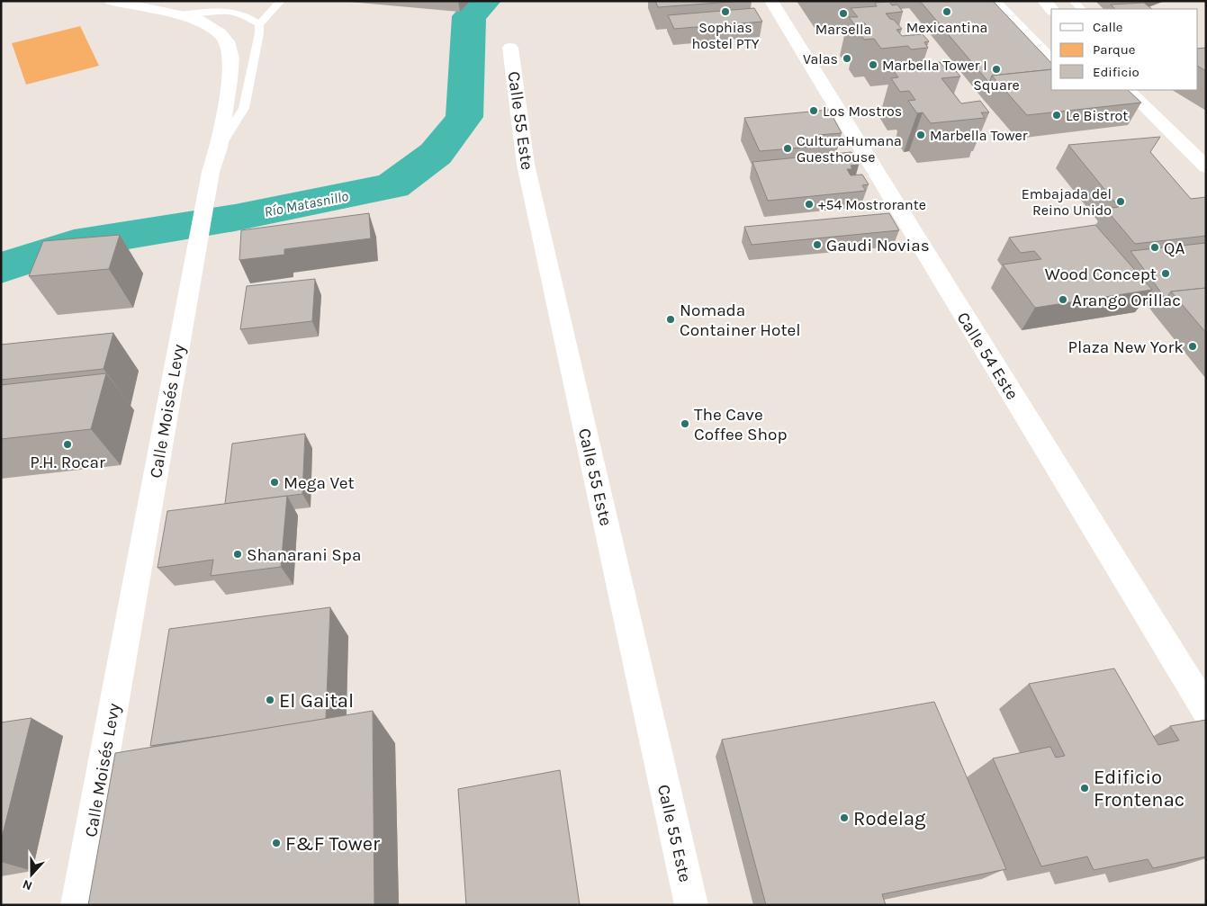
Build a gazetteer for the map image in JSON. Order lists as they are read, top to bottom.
{
  "streets": {
    "street": ["Calle 55 Este", "Calle 54 Este", "Calle Moisés Levy"]
  },
  "water": ["Río Matasnillo"],
  "places": [
    "Sophias hostel PTY",
    "Mexicantina",
    "Marsella",
    "Valas",
    "Marbella Tower I",
    "Square",
    "Los Mostros",
    "Le Bistrot",
    "Marbella Tower",
    "CulturaHumana Guesthouse",
    "Embajada del Reino Unido",
    "+54 Mostrorante",
    "Gaudi Novias",
    "QA",
    "Wood Concept",
    "Arango Orillac",
    "Nomada Container Hotel",
    "Plaza New York",
    "The Cave Coffee Shop",
    "P.H. Rocar",
    "Mega Vet",
    "Shanarani Spa",
    "El Gaital",
    "Edificio Frontenac",
    "Rodelag",
    "F&F Tower"
  ],
  "legend": ["Calle", "Parque", "Edificio"],
  "north": "bottom"
}
